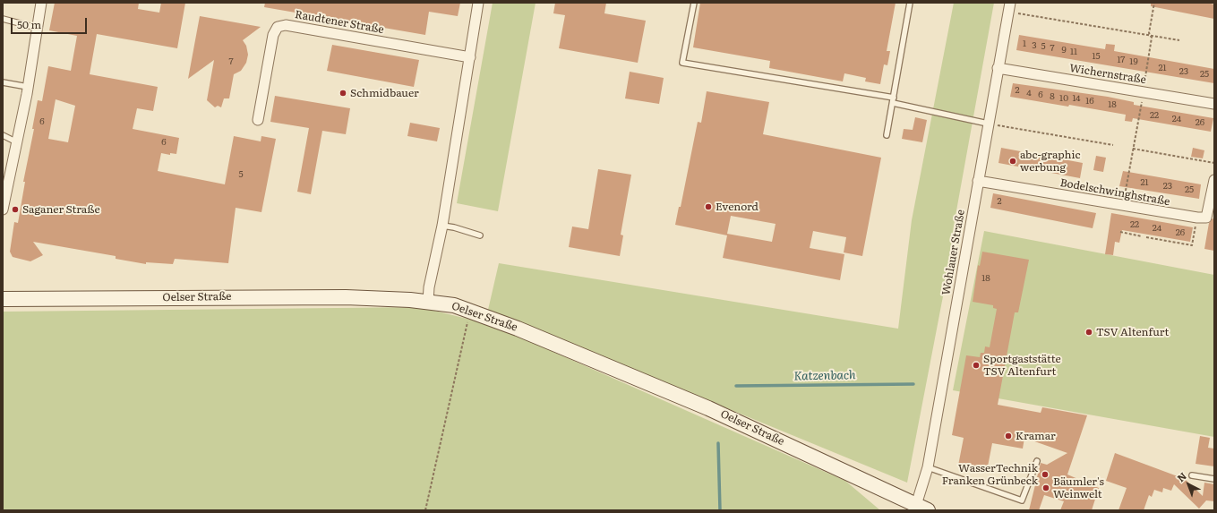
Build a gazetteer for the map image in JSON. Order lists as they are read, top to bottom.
{
  "streets": {
    "main road": ["Oelser Straße"],
    "street": [
      "Raudtener Straße",
      "Wichernstraße",
      "Bodelschwinghstraße",
      "Wohlauer Straße"
    ]
  },
  "crossings": [
    ["Wichernstraße", "Wohlauer Straße"],
    ["Bodelschwinghstraße", "Wohlauer Straße"],
    ["Wohlauer Straße", "Oelser Straße"]
  ],
  "water": ["Katzenbach"],
  "places": [
    "Schmidbauer",
    "abc-graphic werbung",
    "Evenord",
    "Saganer Straße",
    "TSV Altenfurt",
    "Sportgaststätte TSV Altenfurt",
    "Kramar",
    "WasserTechnik Franken Grünbeck",
    "Bäumler's Weinwelt"
  ],
  "house_numbers": [
    "1",
    "3",
    "5",
    "7",
    "9",
    "11",
    "15",
    "17",
    "7",
    "19",
    "21",
    "23",
    "25",
    "2",
    "4",
    "6",
    "8",
    "10",
    "14",
    "16",
    "18",
    "22",
    "24",
    "6",
    "26",
    "6",
    "5",
    "21",
    "23",
    "25",
    "2",
    "22",
    "24",
    "26",
    "18"
  ],
  "scale_bar": "50 m",
  "north": "top left"
}
